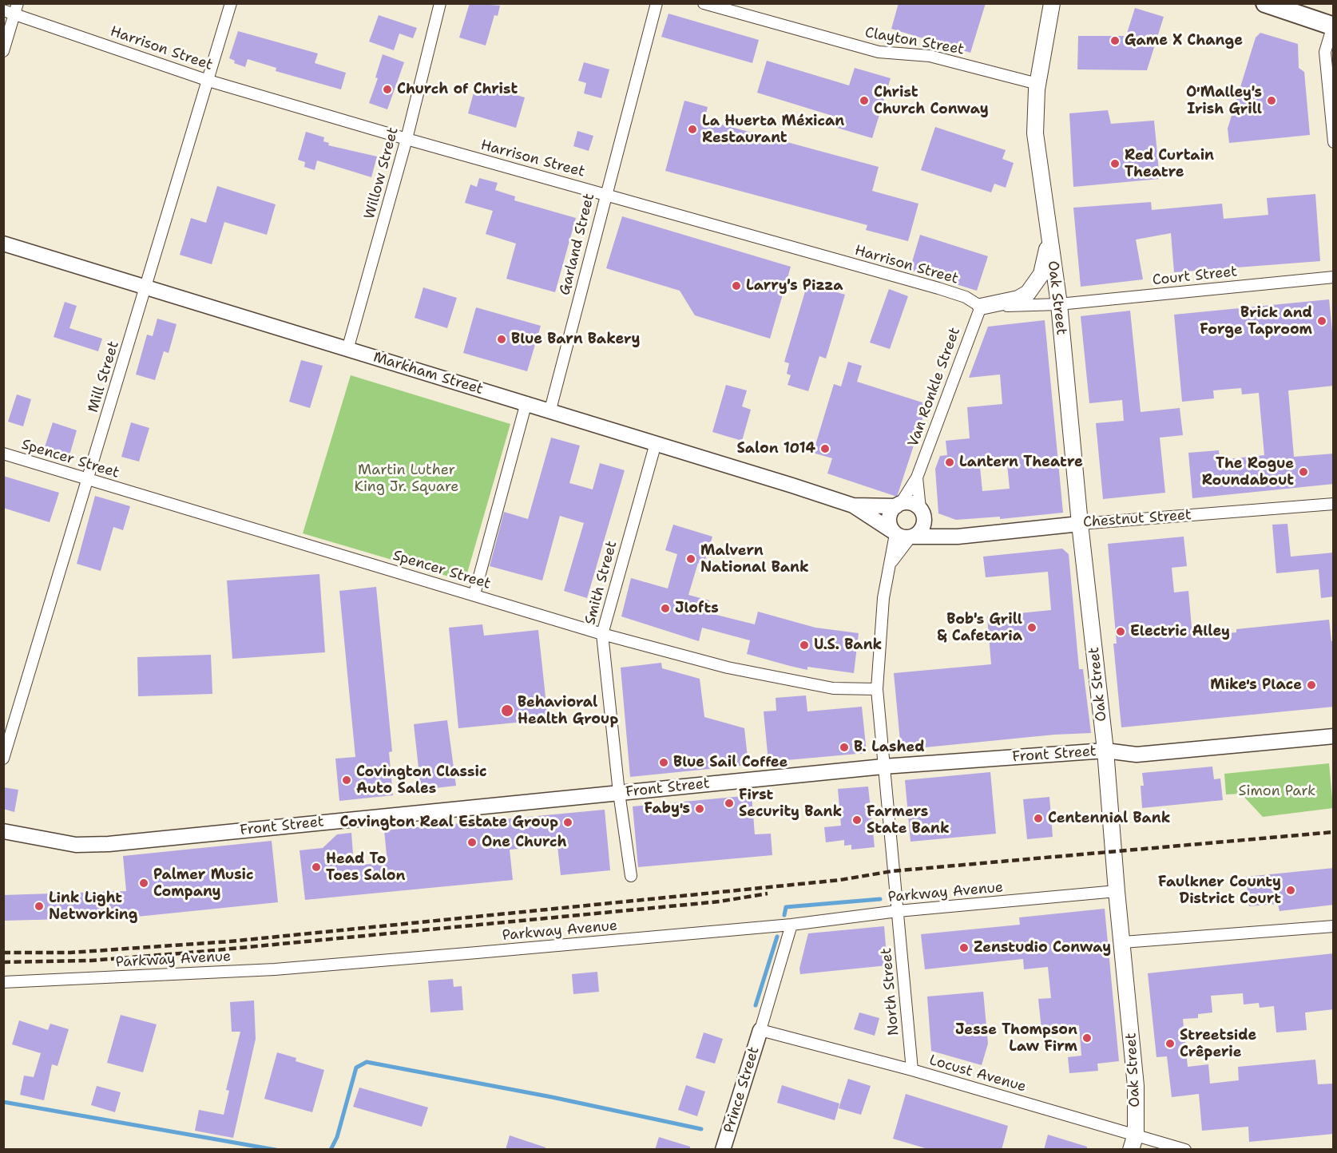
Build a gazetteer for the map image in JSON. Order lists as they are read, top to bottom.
{
  "streets": {
    "main road": ["Oak Street"],
    "street": [
      "Clayton Street",
      "Harrison Street",
      "Willow Street",
      "Garland Street",
      "Court Street",
      "Markham Street",
      "Mill Street",
      "Van Ronkle Street",
      "Spencer Street",
      "Chestnut Street",
      "Smith Street",
      "Front Street",
      "Parkway Avenue",
      "North Street",
      "Locust Avenue",
      "Prince Street"
    ]
  },
  "crossings": [
    ["Clayton Street", "Oak Street"],
    ["Harrison Street", "Willow Street"],
    ["Harrison Street", "Garland Street"],
    ["Harrison Street", "Oak Street"],
    ["Harrison Street", "Mill Street"],
    ["Harrison Street", "Van Ronkle Street"],
    ["Willow Street", "Markham Street"],
    ["Garland Street", "Markham Street"],
    ["Court Street", "Oak Street"],
    ["Oak Street", "Van Ronkle Street"],
    ["Oak Street", "Chestnut Street"],
    ["Oak Street", "Front Street"],
    ["Oak Street", "Parkway Avenue"],
    ["Oak Street", "Locust Avenue"],
    ["Markham Street", "Mill Street"],
    ["Markham Street", "Van Ronkle Street"],
    ["Markham Street", "Chestnut Street"],
    ["Markham Street", "Smith Street"],
    ["Mill Street", "Spencer Street"],
    ["Van Ronkle Street", "Chestnut Street"],
    ["Spencer Street", "Smith Street"],
    ["Smith Street", "Front Street"],
    ["Parkway Avenue", "North Street"],
    ["North Street", "Locust Avenue"],
    ["Locust Avenue", "Prince Street"]
  ],
  "parks": ["Martin Luther King Jr. Square", "Simon Park"],
  "places": [
    "Game X Change",
    "Church of Christ",
    "Christ Church Conway",
    "O'Malley's Irish Grill",
    "La Huerta Méxican Restaurant",
    "Red Curtain Theatre",
    "Larry's Pizza",
    "Brick and Forge Taproom",
    "Blue Barn Bakery",
    "Salon 1014",
    "Lantern Theatre",
    "The Rogue Roundabout",
    "Malvern National Bank",
    "Jlofts",
    "Bob's Grill & Cafetaria",
    "Electric Alley",
    "U.S. Bank",
    "Mike's Place",
    "Behavioral Health Group",
    "B. Lashed",
    "Blue Sail Coffee",
    "Covington Classic Auto Sales",
    "First Security Bank",
    "Faby's",
    "Centennial Bank",
    "Farmers State Bank",
    "Covington Real Estate Group",
    "One Church",
    "Head To Toes Salon",
    "Palmer Music Company",
    "Faulkner County District Court",
    "Link Light Networking",
    "Zenstudio Conway",
    "Jesse Thompson Law Firm",
    "Streetside Crêperie"
  ]
}
